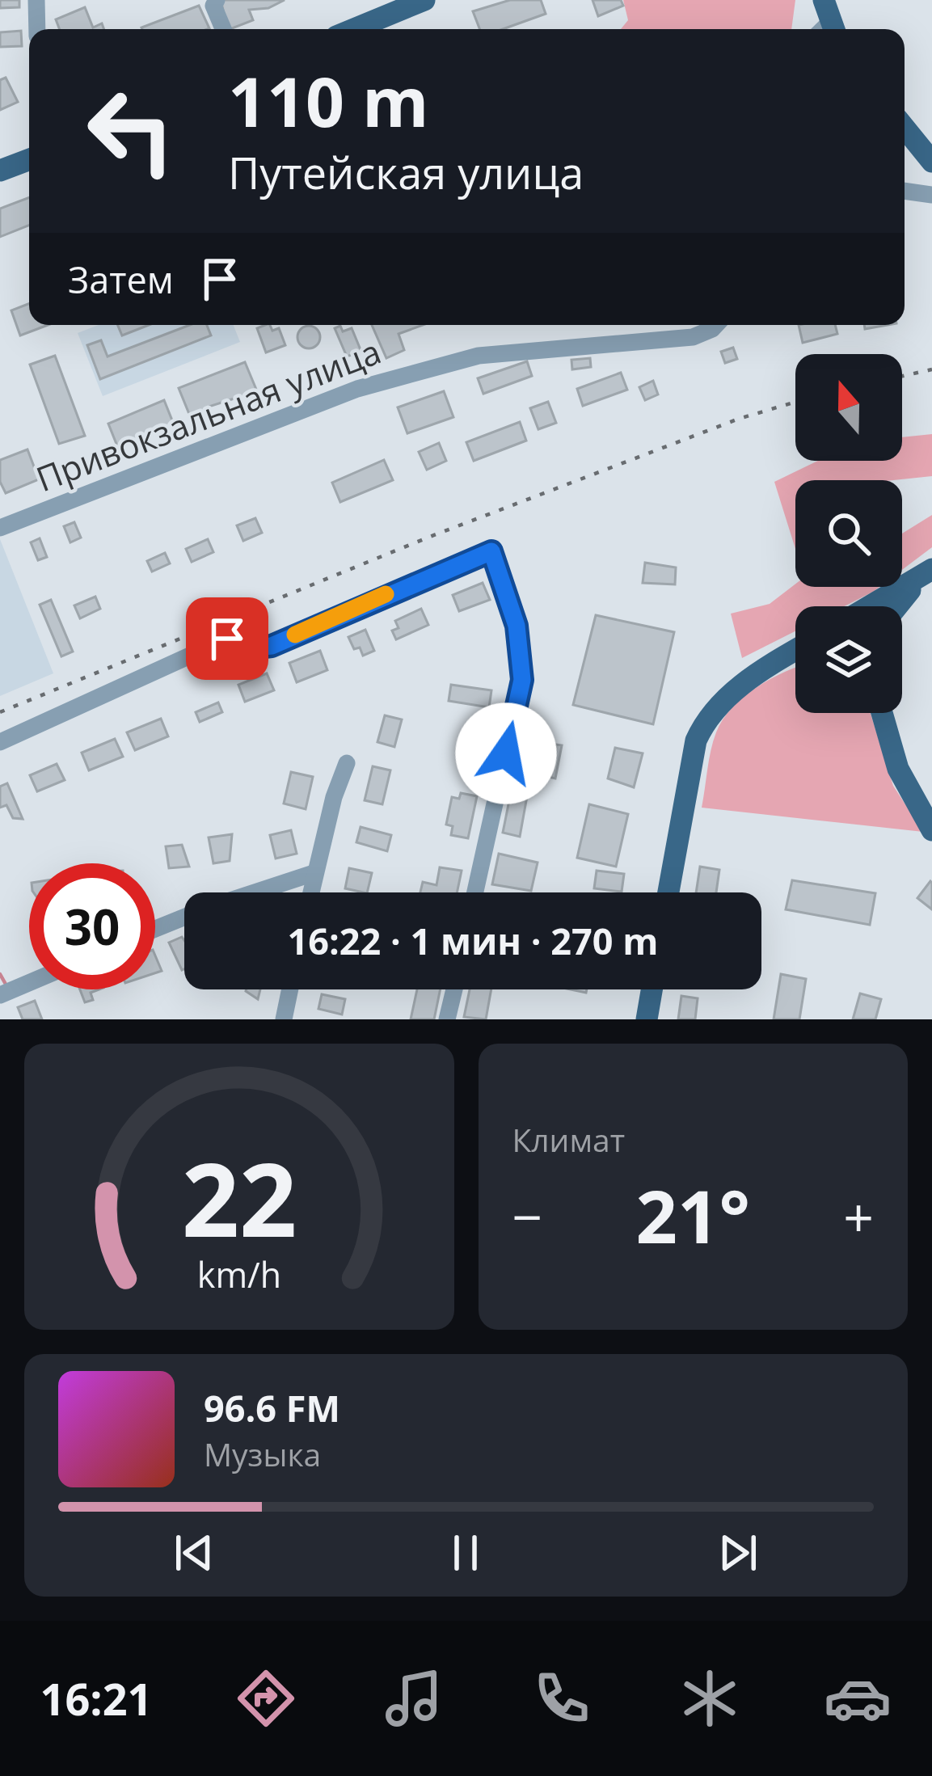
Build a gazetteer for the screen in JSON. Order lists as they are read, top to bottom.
{
  "streets": {
    "street": ["Привокзальная улица"]
  },
  "north": "top",
  "page": {
    "turn": ["110 m", "Путейская улица"],
    "then": "Затем",
    "limit": "30",
    "trip": "16:22 · 1 мин · 270 m",
    "tile": "Климат",
    "heat": ["−", "21°", "+"],
    "song": ["96.6 FM", "Музыка"],
    "tabs": "16:21",
    "gauge": ["22", "km/h"]
  }
}
